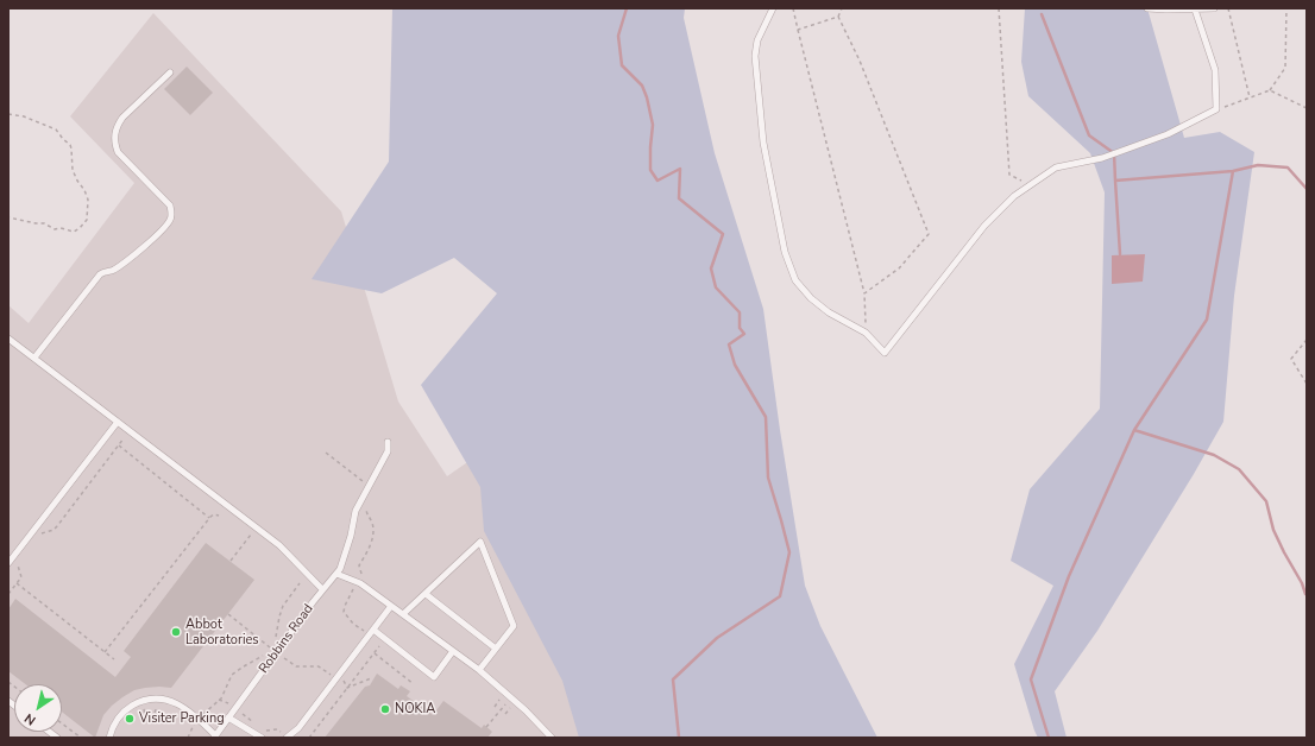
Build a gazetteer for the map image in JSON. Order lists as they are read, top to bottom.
{
  "streets": {
    "lane": ["Robbins Road"]
  },
  "places": ["Abbot Laboratories", "NOKIA", "Visiter Parking"],
  "north": "bottom left"
}
